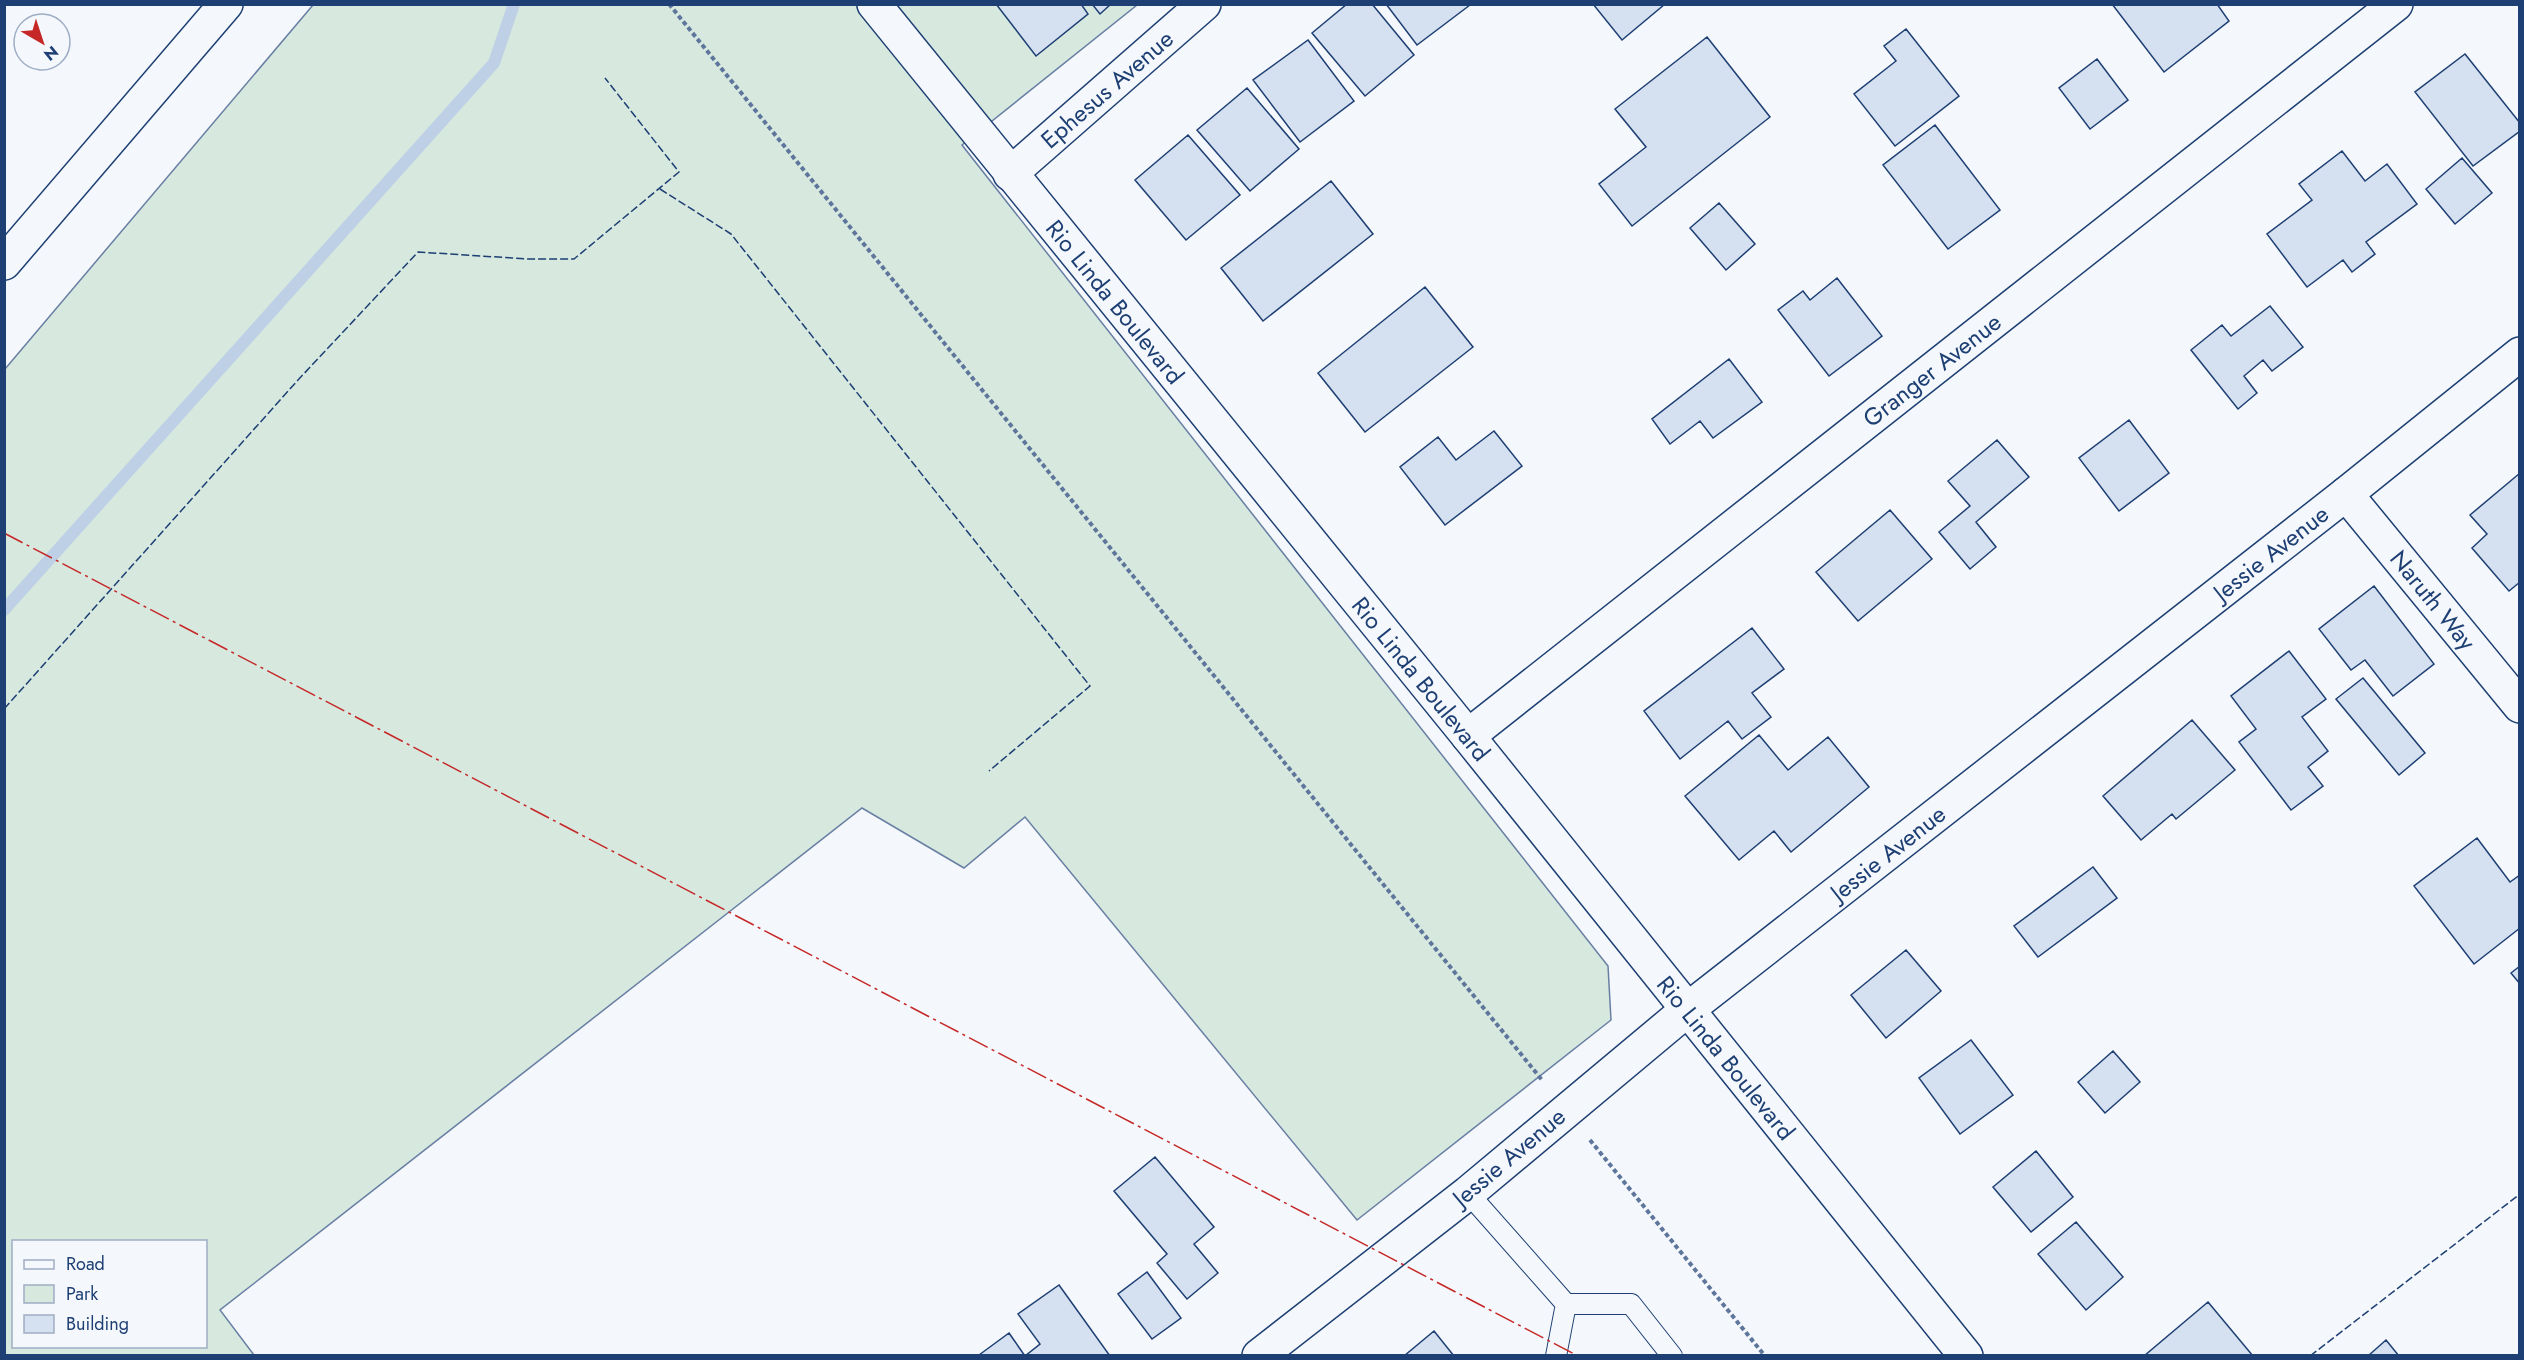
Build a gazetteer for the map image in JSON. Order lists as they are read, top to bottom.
{
  "streets": {
    "main road": [
      "Ephesus Avenue",
      "Rio Linda Boulevard",
      "Granger Avenue",
      "Jessie Avenue",
      "Naruth Way"
    ]
  },
  "crossings": [
    ["Ephesus Avenue", "Rio Linda Boulevard"],
    ["Rio Linda Boulevard", "Granger Avenue"],
    ["Rio Linda Boulevard", "Jessie Avenue"],
    ["Jessie Avenue", "Naruth Way"]
  ],
  "legend": ["Road", "Park", "Building"],
  "north": "bottom right"
}
